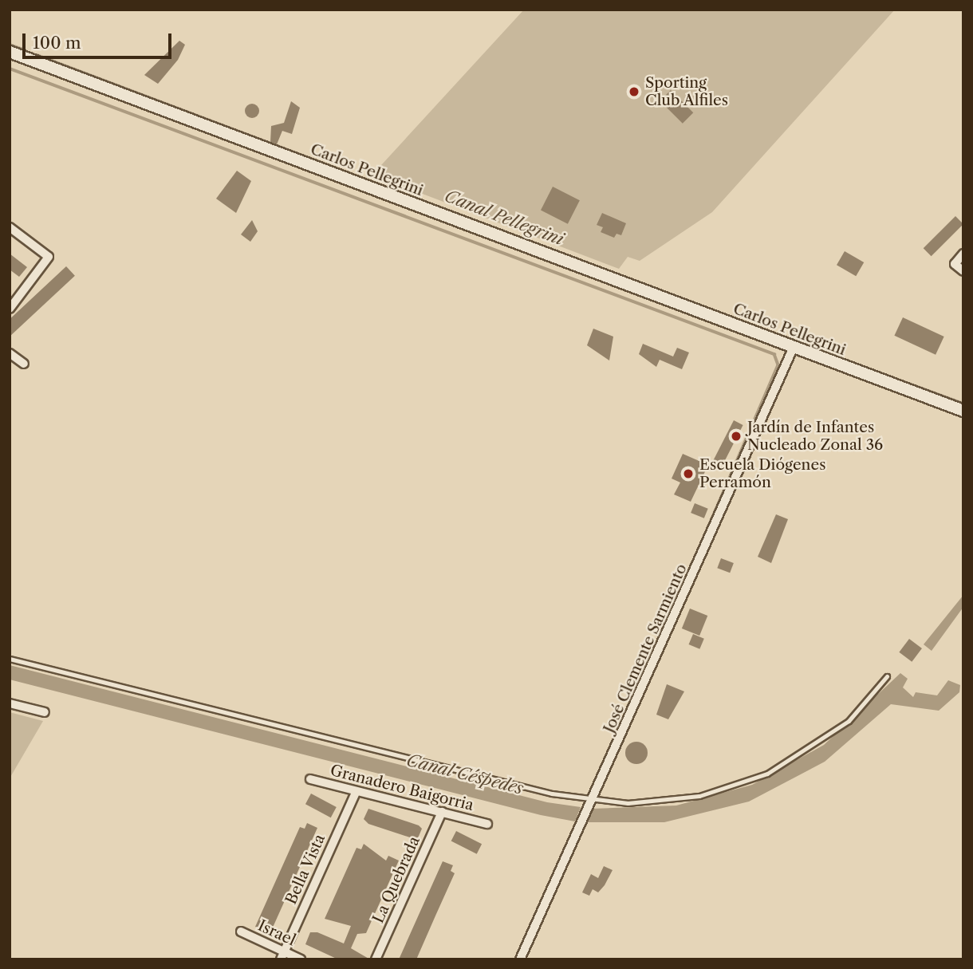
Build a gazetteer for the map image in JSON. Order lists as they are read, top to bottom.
{
  "streets": {
    "main road": ["Carlos Pellegrini"],
    "street": [
      "José Clemente Sarmiento",
      "Granadero Baigorria",
      "Bella Vista",
      "La Quebrada",
      "Israel"
    ]
  },
  "crossings": [
    ["Carlos Pellegrini", "José Clemente Sarmiento"],
    ["Granadero Baigorria", "Bella Vista"],
    ["Granadero Baigorria", "La Quebrada"],
    ["Bella Vista", "Israel"]
  ],
  "water": ["Canal Pellegrini", "Canal Céspedes"],
  "places": ["Sporting Club Alfiles", "Jardín de Infantes Nucleado Zonal 36", "Escuela Diógenes Perramón"],
  "scale_bar": "100 m"
}
